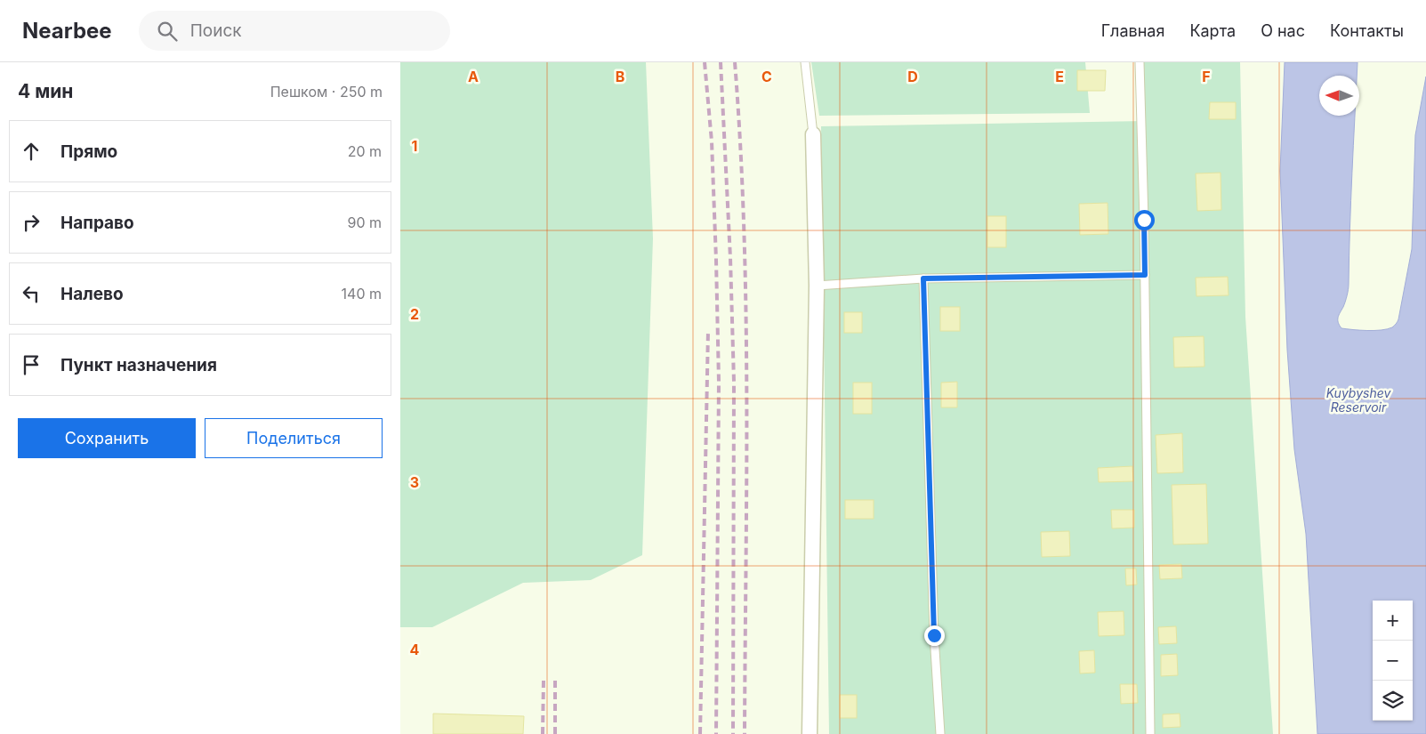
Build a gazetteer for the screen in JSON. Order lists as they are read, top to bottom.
{
  "water": ["Kuybyshev Reservoir"],
  "north": "left",
  "page": {
    "header": "Nearbee",
    "search": "Поиск",
    "nav": [
      "Главная",
      "Карта",
      "О нас",
      "Контакты"
    ],
    "heading": ["4 мин", "Пешком · 250 m"],
    "list": [
      ["Прямо", "20 m"],
      ["Направо", "90 m"],
      ["Налево", "140 m"],
      "Пункт назначения"
    ],
    "buttons": ["Сохранить", "Поделиться"],
    "map_buttons": ["+", "−"]
  },
  "grid": {
    "columns": [
      "A",
      "B",
      "C",
      "D",
      "E",
      "F"
    ],
    "rows": [
      "1",
      "2",
      "3",
      "4"
    ]
  }
}
